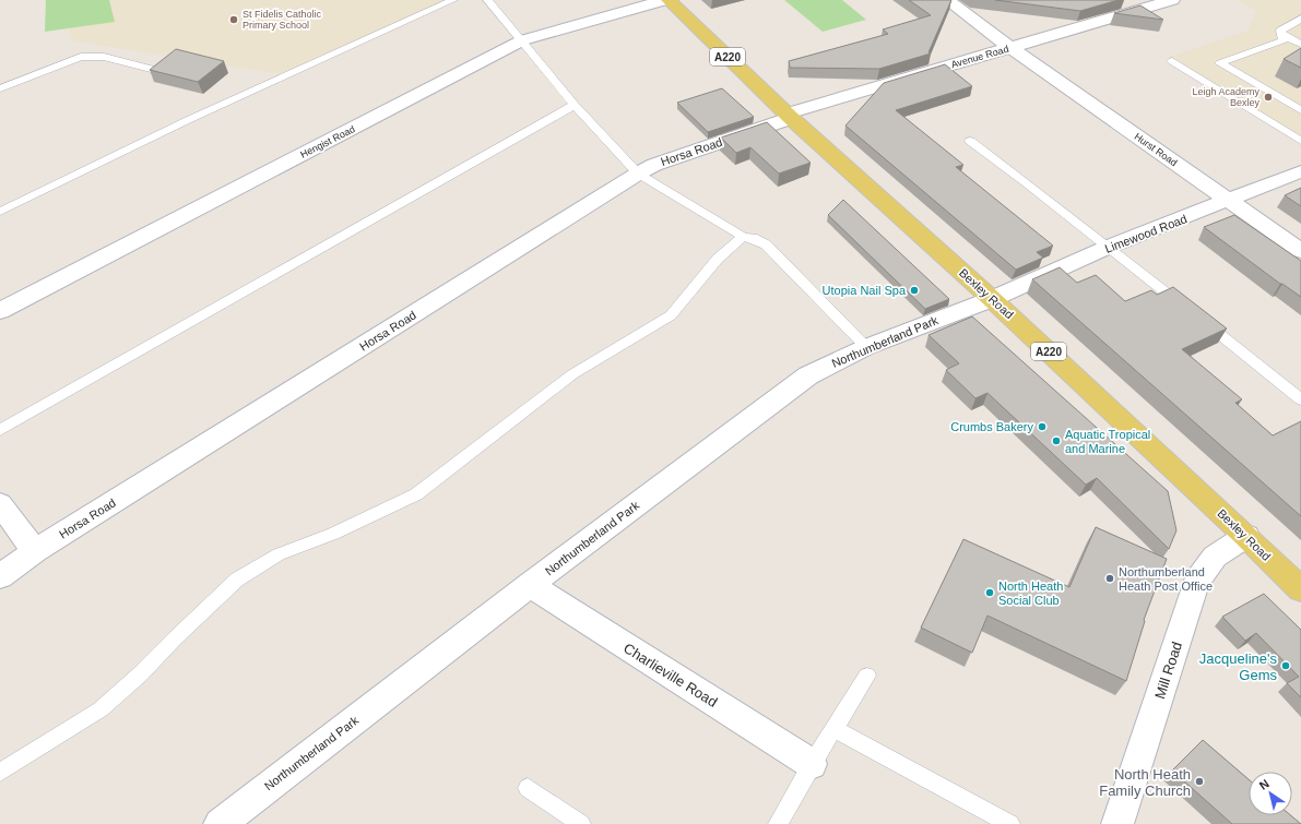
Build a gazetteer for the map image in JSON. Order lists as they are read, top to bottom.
{
  "streets": {
    "main road": ["A220", "Bexley Road"],
    "street": [
      "Avenue Road",
      "Hengist Road",
      "Hurst Road",
      "Horsa Road",
      "Limewood Road",
      "Northumberland Park",
      "Mill Road",
      "Charlieville Road"
    ]
  },
  "crossings": [
    ["Avenue Road", "Hurst Road"],
    ["Avenue Road", "Horsa Road"],
    ["Avenue Road", "Bexley Road"],
    ["Hengist Road", "Bexley Road"],
    ["Hurst Road", "Limewood Road"],
    ["Horsa Road", "Bexley Road"],
    ["Limewood Road", "Bexley Road"],
    ["Limewood Road", "Northumberland Park"],
    ["Bexley Road", "Northumberland Park"],
    ["Bexley Road", "Mill Road"],
    ["Northumberland Park", "Charlieville Road"]
  ],
  "places": [
    "St Fidelis Catholic Primary School",
    "Leigh Academy Bexley",
    "Utopia Nail Spa",
    "Crumbs Bakery",
    "Aquatic Tropical and Marine",
    "Northumberland Heath Post Office",
    "North Heath Social Club",
    "Jacqueline's Gems",
    "North Heath Family Church"
  ],
  "north": "top left"
}
